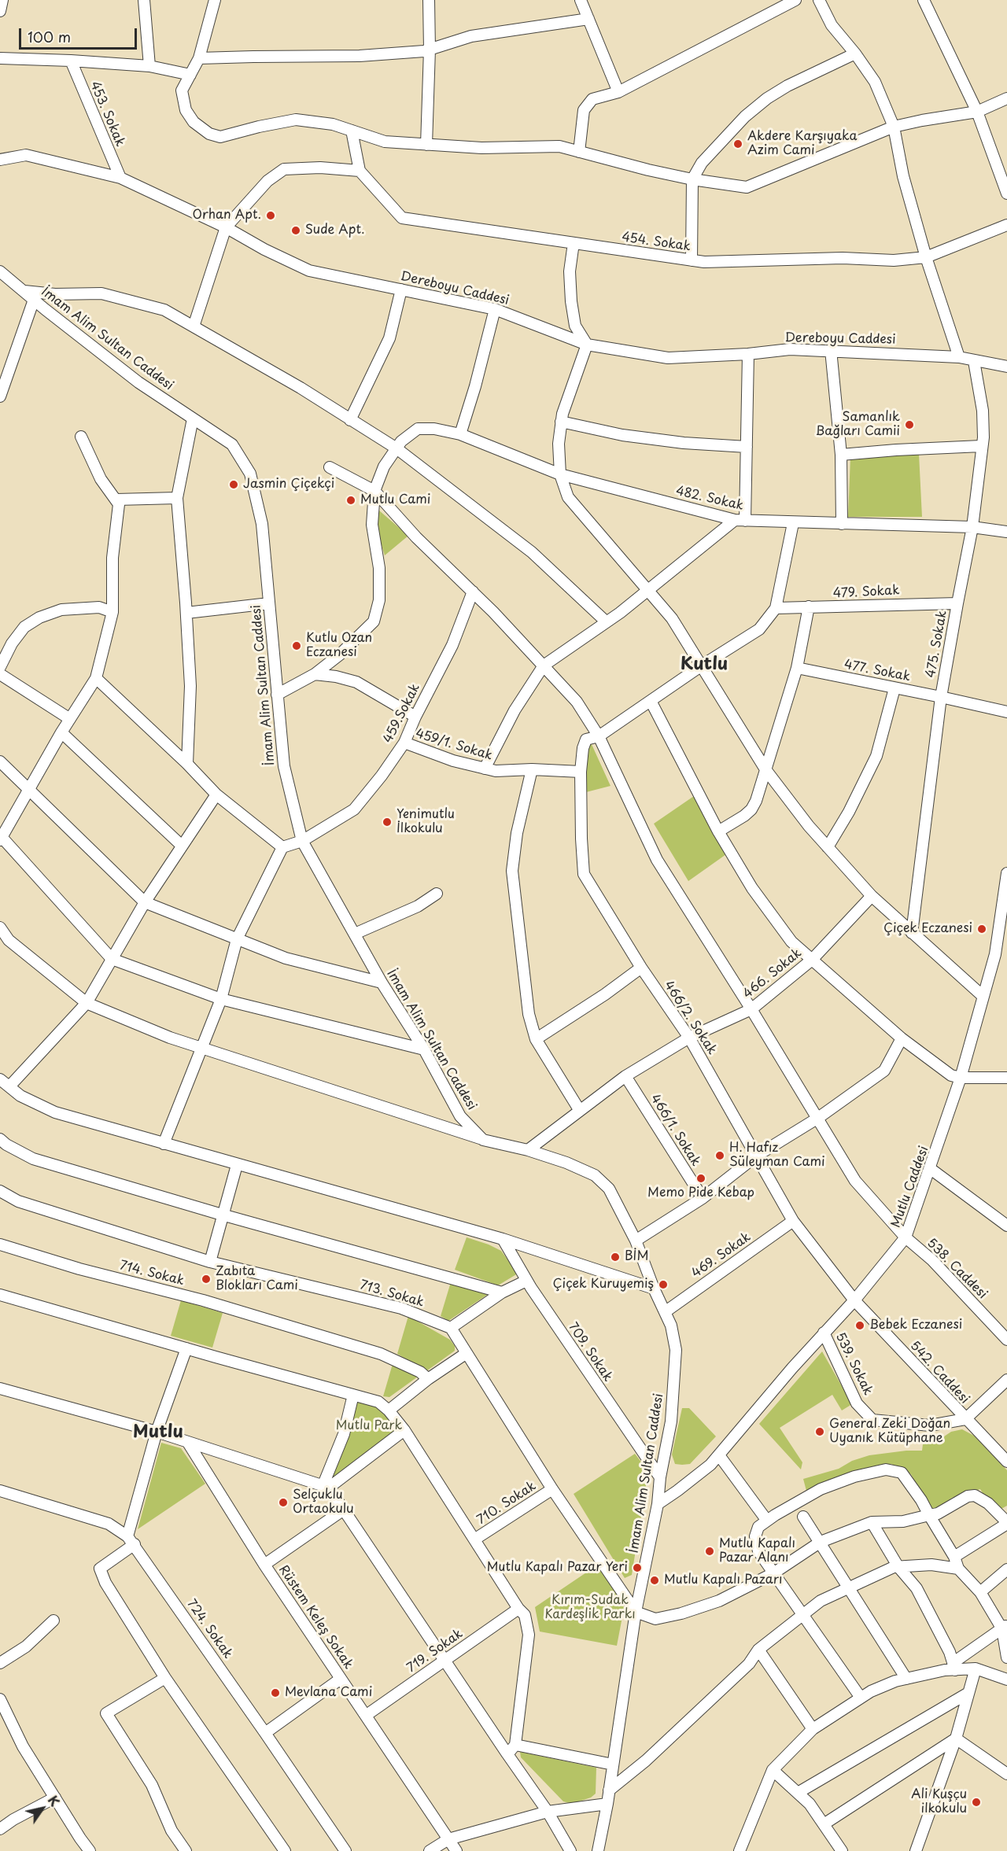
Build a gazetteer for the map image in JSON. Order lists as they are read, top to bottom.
{
  "streets": {
    "street": [
      "453. Sokak",
      "454. Sokak",
      "Dereboyu Caddesi",
      "İmam Alim Sultan Caddesi",
      "482. Sokak",
      "479. Sokak",
      "475. Sokak",
      "477. Sokak",
      "459.Sokak",
      "459/1. Sokak",
      "466. Sokak",
      "466/2. Sokak",
      "466/1. Sokak",
      "Mutlu Caddesi",
      "469. Sokak",
      "538. Caddesi",
      "714. Sokak",
      "713. Sokak",
      "709. Sokak",
      "539. Sokak",
      "542. Caddesi",
      "710. Sokak",
      "Rüstem Keleş Sokak",
      "724. Sokak",
      "719. Sokak"
    ]
  },
  "crossings": [
    ["453. Sokak", "Dereboyu Caddesi"],
    ["Dereboyu Caddesi", "475. Sokak"],
    ["İmam Alim Sultan Caddesi", "459.Sokak"],
    ["İmam Alim Sultan Caddesi", "466. Sokak"],
    ["İmam Alim Sultan Caddesi", "Mutlu Caddesi"],
    ["İmam Alim Sultan Caddesi", "469. Sokak"],
    ["İmam Alim Sultan Caddesi", "709. Sokak"],
    ["482. Sokak", "475. Sokak"],
    ["479. Sokak", "475. Sokak"],
    ["475. Sokak", "477. Sokak"],
    ["459.Sokak", "459/1. Sokak"],
    ["459.Sokak", "538. Caddesi"],
    ["459/1. Sokak", "466/2. Sokak"],
    ["466. Sokak", "466/2. Sokak"],
    ["466. Sokak", "466/1. Sokak"],
    ["466. Sokak", "538. Caddesi"],
    ["466/2. Sokak", "Mutlu Caddesi"],
    ["466/2. Sokak", "469. Sokak"],
    ["466/2. Sokak", "538. Caddesi"],
    ["466/2. Sokak", "542. Caddesi"],
    ["Mutlu Caddesi", "538. Caddesi"],
    ["Mutlu Caddesi", "539. Sokak"],
    ["Mutlu Caddesi", "542. Caddesi"],
    ["539. Sokak", "542. Caddesi"],
    ["Rüstem Keleş Sokak", "719. Sokak"]
  ],
  "districts": ["Kutlu", "Mutlu"],
  "parks": ["Mutlu Park", "Kırım-Sudak Kardeşlik Parkı"],
  "places": [
    "Akdere Karşıyaka Azim Cami",
    "Orhan Apt.",
    "Sude Apt.",
    "Samanlık Bağları Camii",
    "Jasmin Çiçekçi",
    "Mutlu Cami",
    "Kutlu Ozan Eczanesi",
    "Yenimutlu İlkokulu",
    "Çiçek Eczanesi",
    "H. Hafız Süleyman Cami",
    "Memo Pide Kebap",
    "BİM",
    "Zabıta Blokları Cami",
    "Çiçek Kuruyemiş",
    "Bebek Eczanesi",
    "General Zeki Doğan Uyanık Kütüphane",
    "Selçuklu Ortaokulu",
    "Mutlu Kapalı Pazar Alanı",
    "Mutlu Kapalı Pazar Yeri",
    "Mutlu Kapalı Pazarı",
    "Mevlana Cami",
    "Ali Kuşçu ilkokulu"
  ],
  "scale_bar": "100 m",
  "north": "top right"
}
